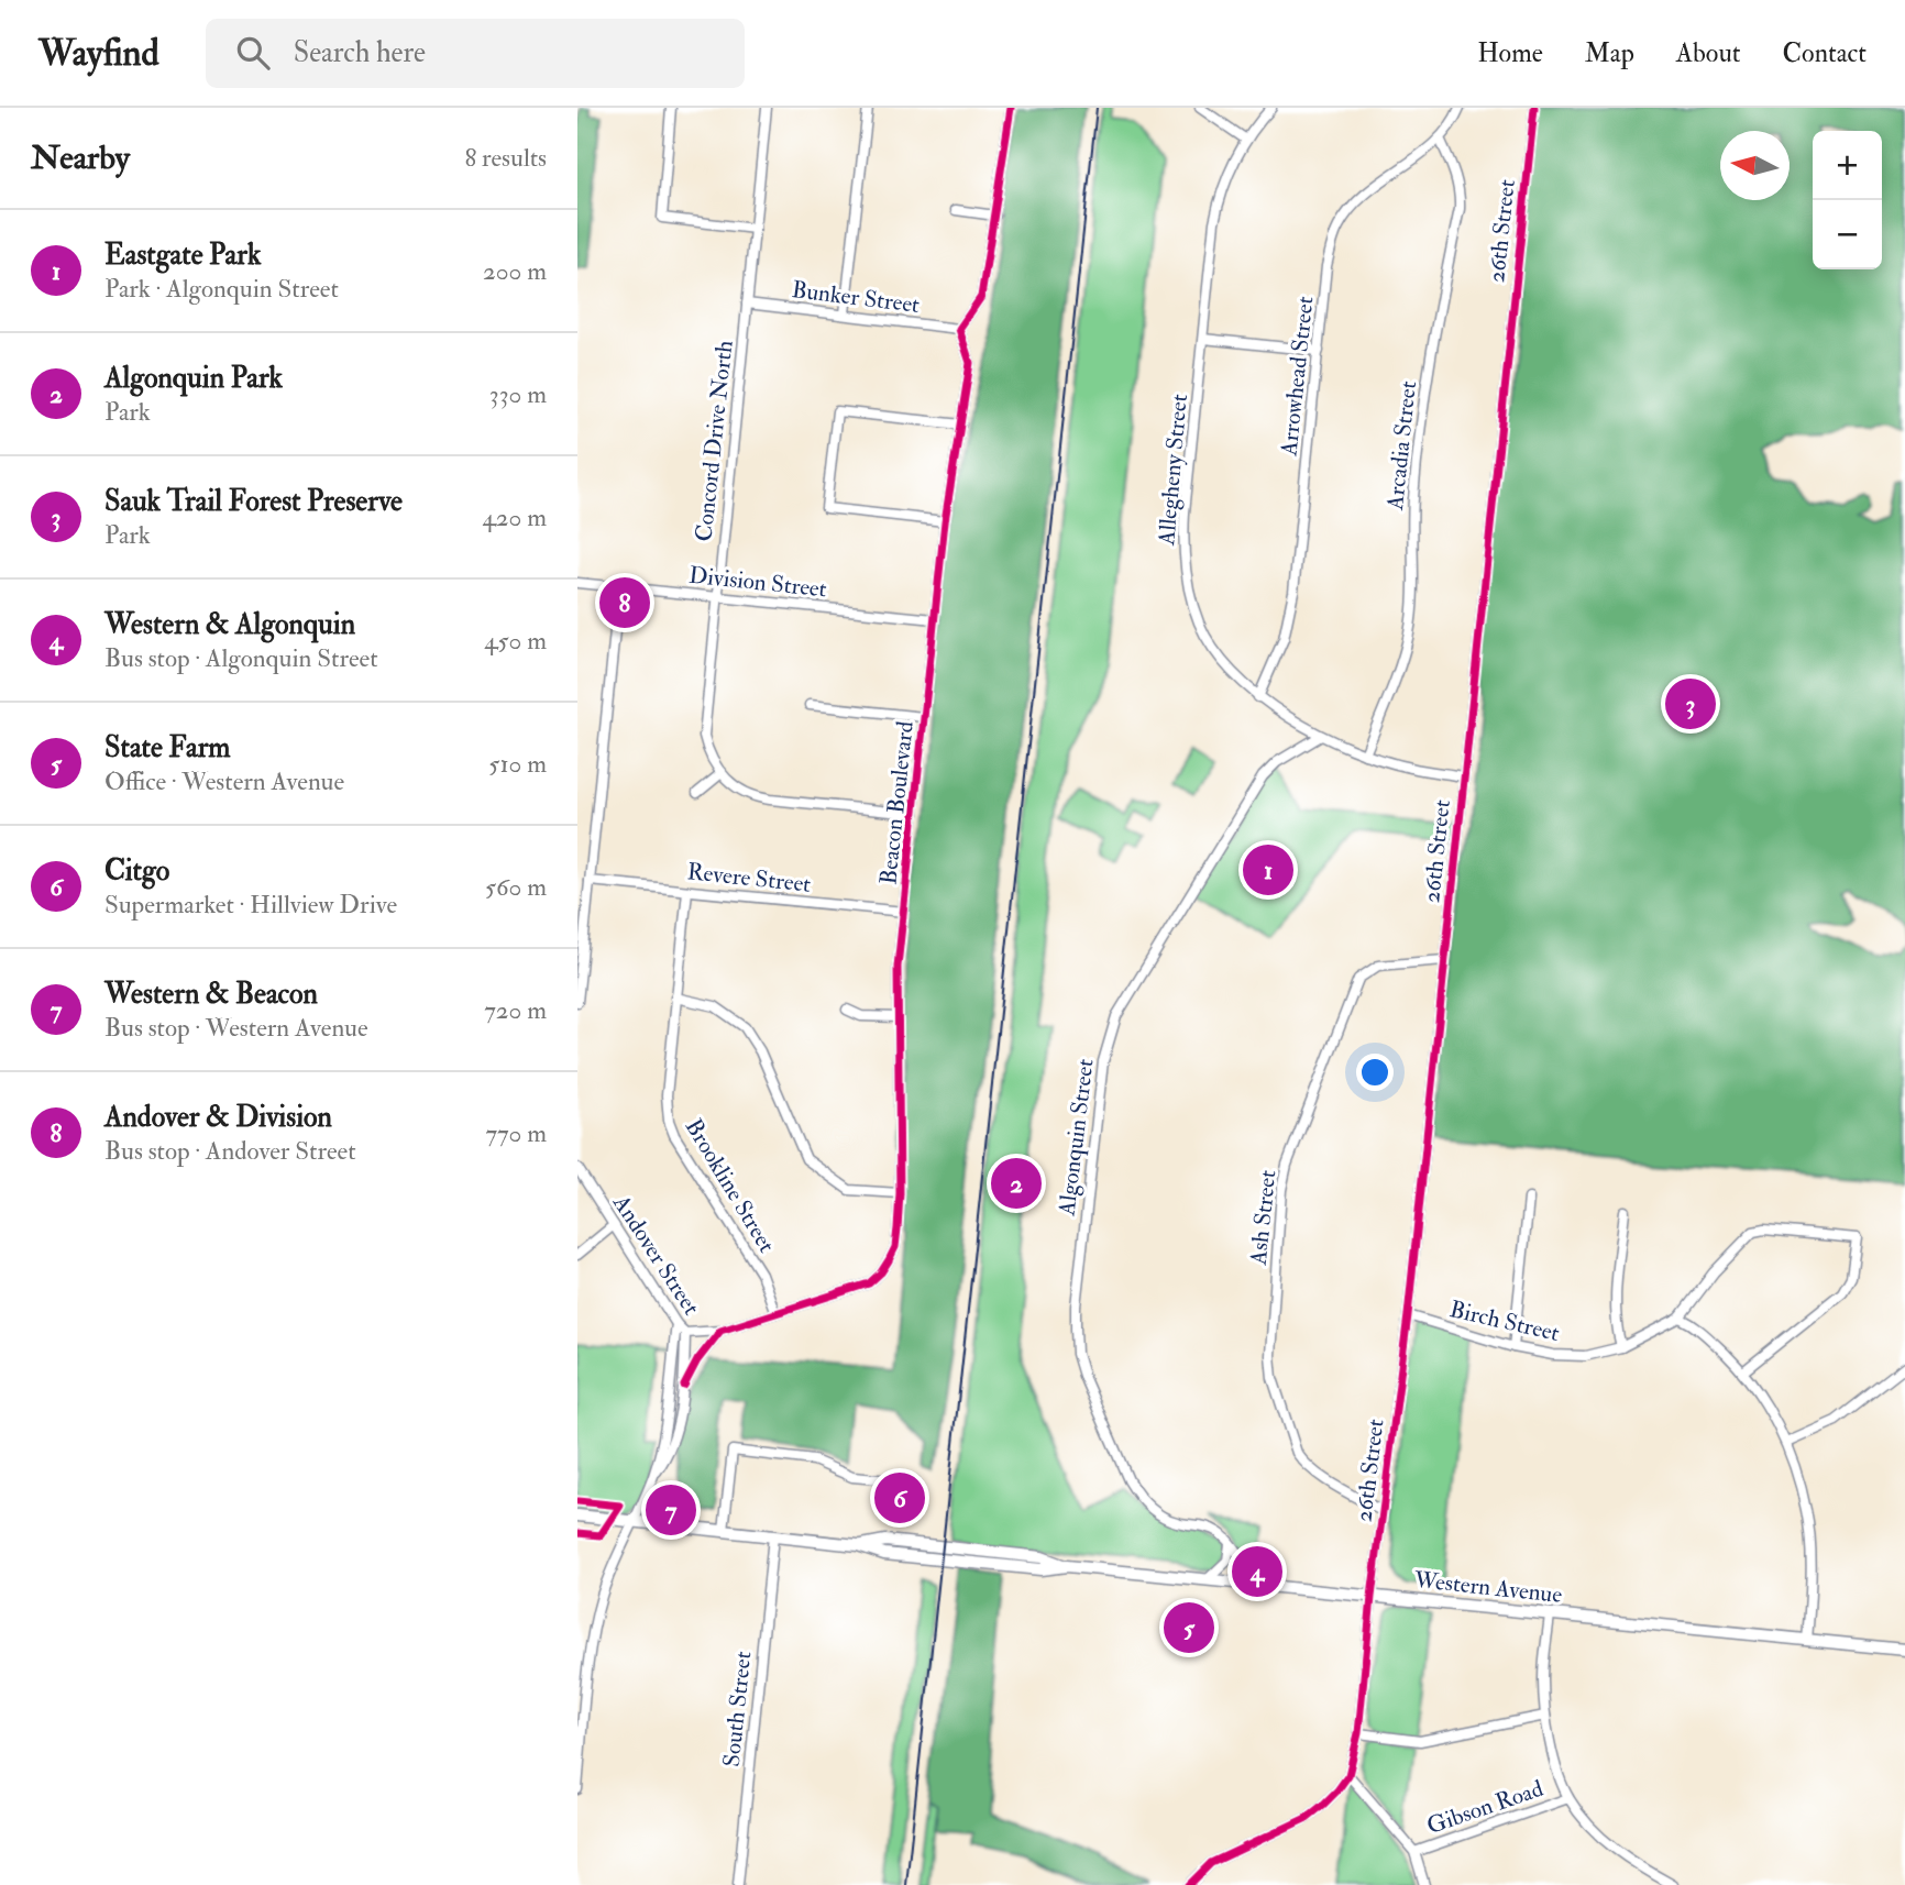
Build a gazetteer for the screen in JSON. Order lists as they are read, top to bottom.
{
  "streets": {
    "main road": ["Western Avenue"],
    "street": [
      "26th Street",
      "Bunker Street",
      "Arrowhead Street",
      "Concord Drive North",
      "Arcadia Street",
      "Allegheny Street",
      "Division Street",
      "Beacon Boulevard",
      "Revere Street",
      "Algonquin Street",
      "Brookline Street",
      "Ash Street",
      "Andover Street",
      "Birch Street",
      "South Street",
      "Gibson Road"
    ]
  },
  "crossings": [
    ["26th Street", "Allegheny Street"],
    ["26th Street", "Ash Street"],
    ["26th Street", "Birch Street"],
    ["26th Street", "Western Avenue"],
    ["Bunker Street", "Concord Drive North"],
    ["Bunker Street", "Beacon Boulevard"],
    ["Arrowhead Street", "Arcadia Street"],
    ["Arrowhead Street", "Allegheny Street"],
    ["Concord Drive North", "Division Street"],
    ["Arcadia Street", "Allegheny Street"],
    ["Allegheny Street", "Algonquin Street"],
    ["Division Street", "Beacon Boulevard"],
    ["Beacon Boulevard", "Revere Street"],
    ["Beacon Boulevard", "Brookline Street"],
    ["Beacon Boulevard", "Andover Street"],
    ["Revere Street", "Brookline Street"],
    ["Algonquin Street", "Western Avenue"],
    ["Western Avenue", "South Street"]
  ],
  "north": "left",
  "page": {
    "header": "Wayfind",
    "search": "Search here",
    "nav": [
      "Home",
      "Map",
      "About",
      "Contact"
    ],
    "heading": ["Nearby", "8 results"],
    "map_buttons": ["+", "−"],
    "list": [
      {
        "mark": "1",
        "name": "Eastgate Park",
        "note": "Park · Algonquin Street",
        "value": "200 m"
      },
      {
        "mark": "2",
        "name": "Algonquin Park",
        "note": "Park",
        "value": "330 m"
      },
      {
        "mark": "3",
        "name": "Sauk Trail Forest Preserve",
        "note": "Park",
        "value": "420 m"
      },
      {
        "mark": "4",
        "name": "Western & Algonquin",
        "note": "Bus stop · Algonquin Street",
        "value": "450 m"
      },
      {
        "mark": "5",
        "name": "State Farm",
        "note": "Office · Western Avenue",
        "value": "510 m"
      },
      {
        "mark": "6",
        "name": "Citgo",
        "note": "Supermarket · Hillview Drive",
        "value": "560 m"
      },
      {
        "mark": "7",
        "name": "Western & Beacon",
        "note": "Bus stop · Western Avenue",
        "value": "720 m"
      },
      {
        "mark": "8",
        "name": "Andover & Division",
        "note": "Bus stop · Andover Street",
        "value": "770 m"
      }
    ],
    "pins": [
      "8",
      "3",
      "1",
      "2",
      "6",
      "7",
      "4",
      "5"
    ]
  }
}
